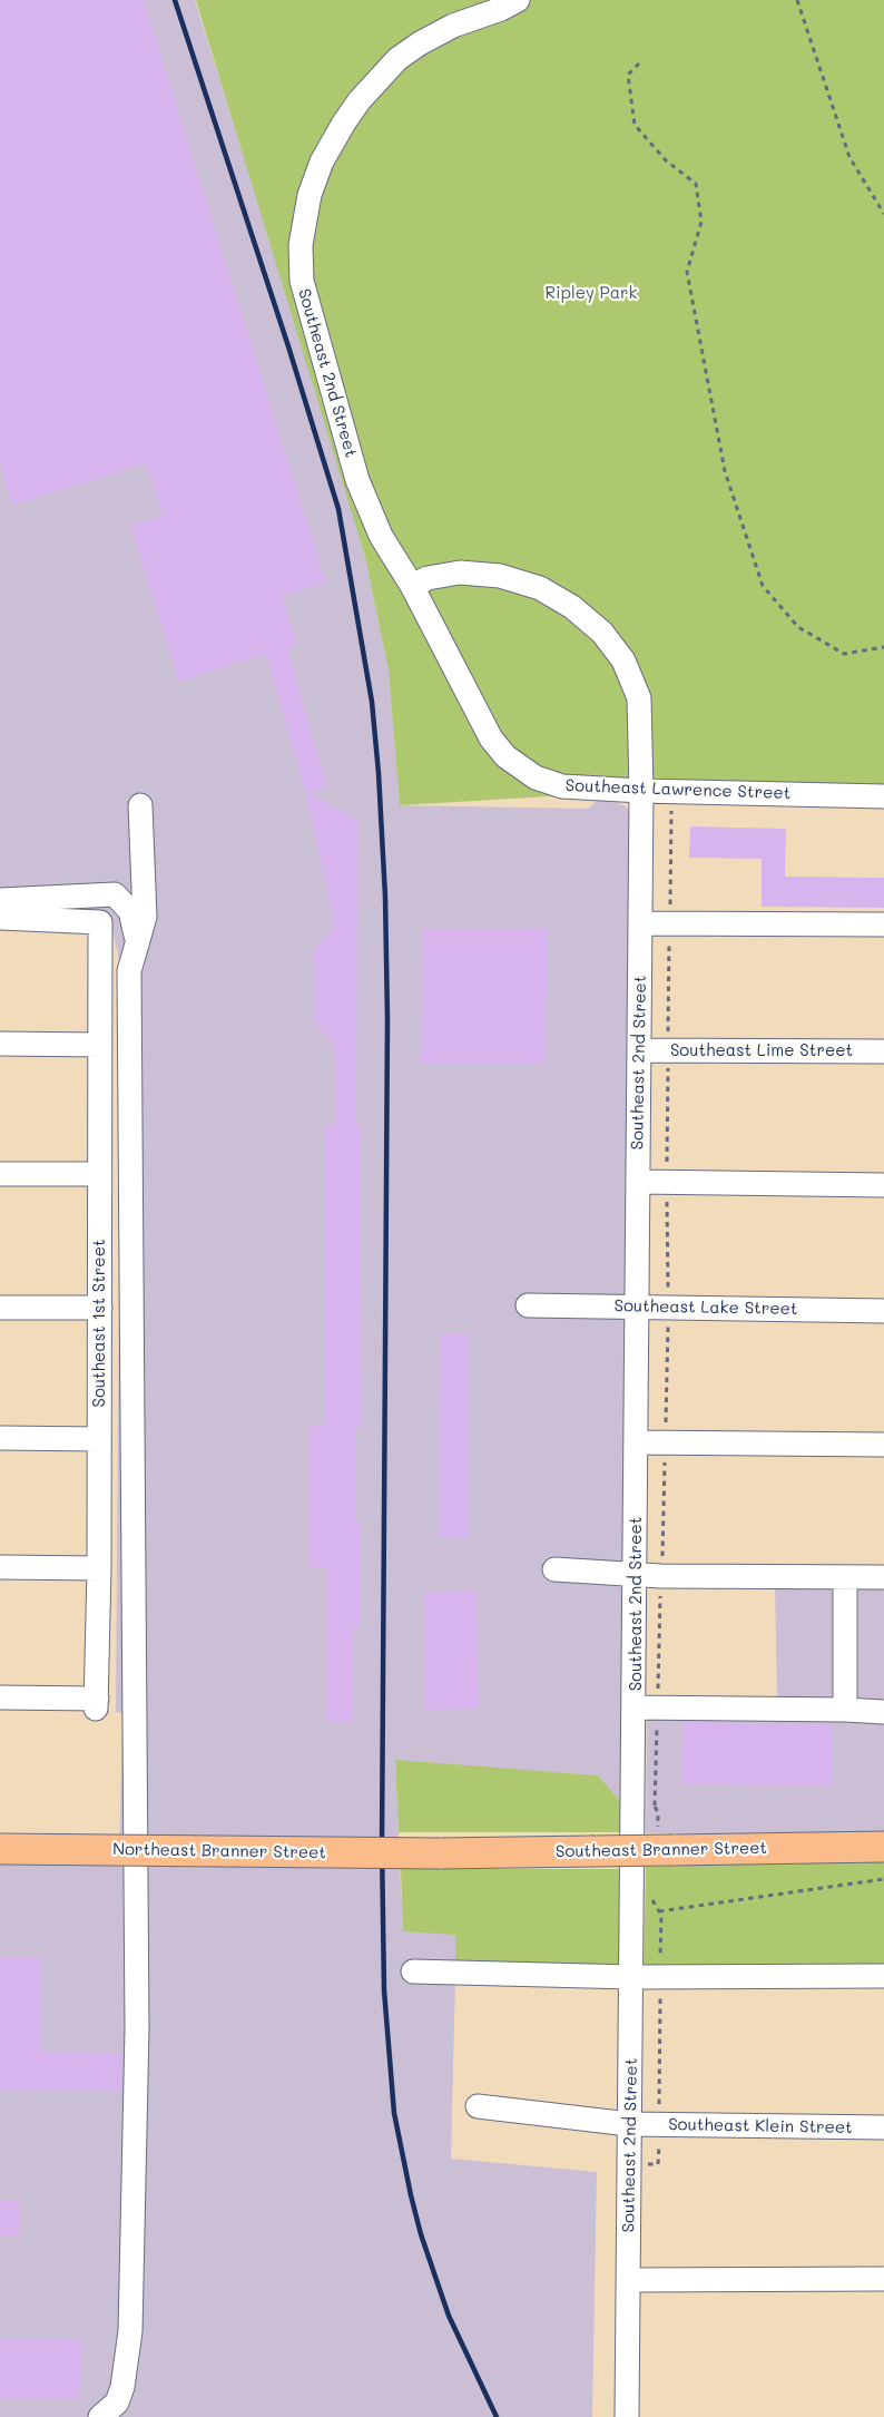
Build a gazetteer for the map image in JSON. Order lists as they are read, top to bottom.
{
  "streets": {
    "main road": ["Southeast Branner Street", "Northeast Branner Street"],
    "street": [
      "Southeast 2nd Street",
      "Southeast Lawrence Street",
      "Southeast Lime Street",
      "Southeast Lake Street",
      "Southeast 1st Street",
      "Southeast Klein Street"
    ]
  },
  "crossings": [
    ["Southeast 2nd Street", "Southeast Lawrence Street"],
    ["Southeast 2nd Street", "Southeast Lime Street"],
    ["Southeast 2nd Street", "Southeast Lake Street"],
    ["Southeast 2nd Street", "Southeast Klein Street"],
    ["Southeast Branner Street", "Northeast Branner Street"]
  ],
  "parks": ["Ripley Park"]
}
